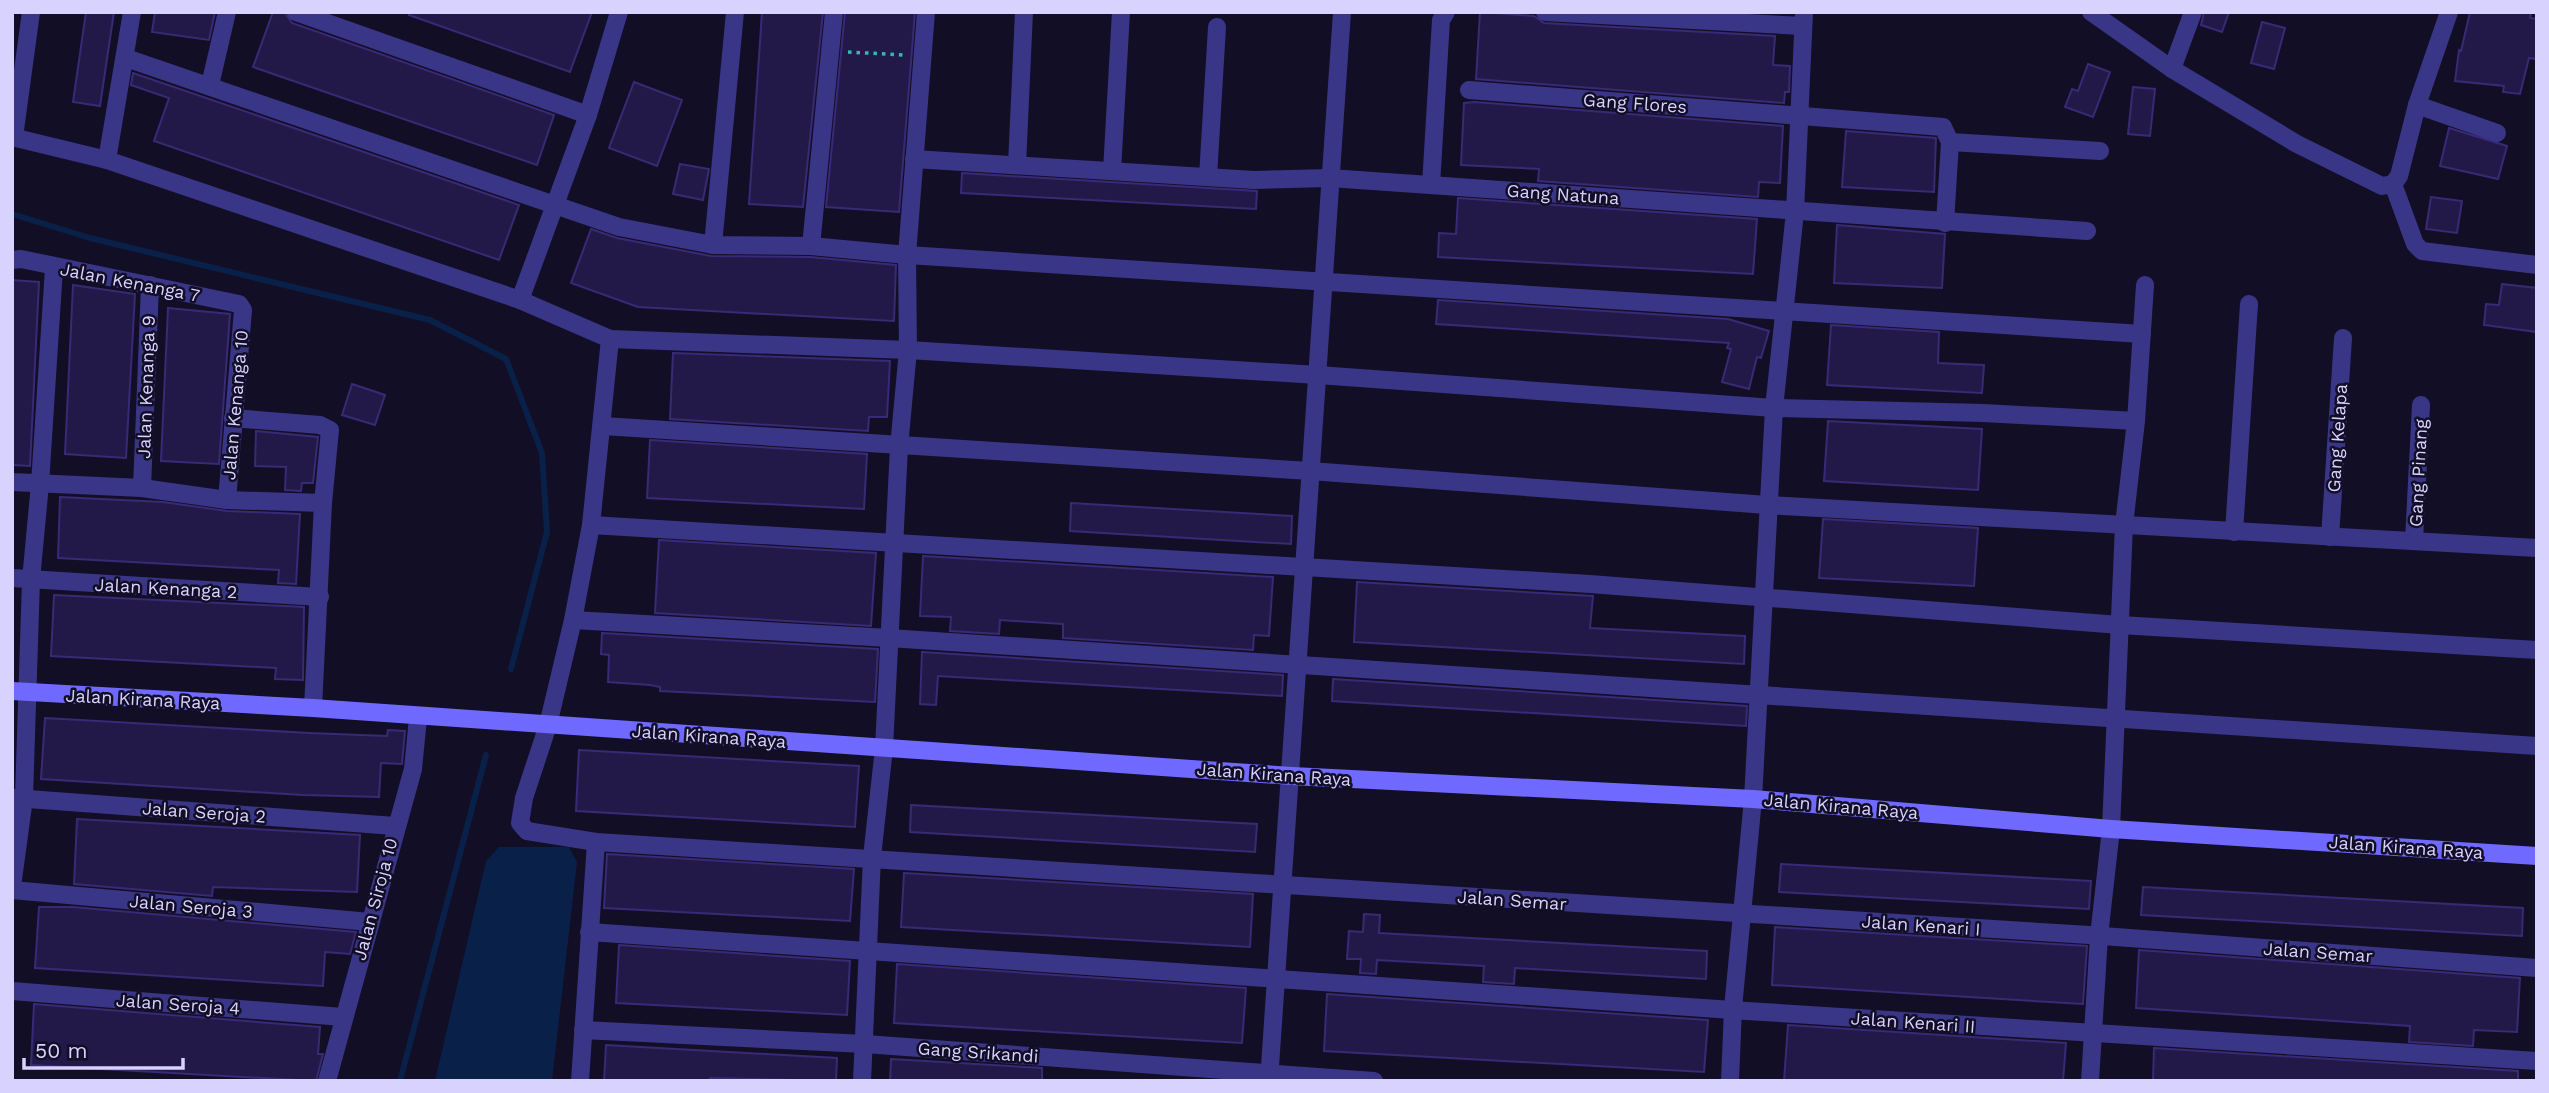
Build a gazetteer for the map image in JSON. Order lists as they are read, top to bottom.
{
  "streets": {
    "street": [
      "Gang Flores",
      "Gang Natuna",
      "Jalan Kenanga 7",
      "Jalan Kenanga 9",
      "Jalan Kenanga 10",
      "Gang Kelapa",
      "Gang Pinang",
      "Jalan Kenanga 2",
      "Jalan Kirana Raya",
      "Jalan Seroja 2",
      "Jalan Siroja 10",
      "Jalan Semar",
      "Jalan Seroja 3",
      "Jalan Kenari I",
      "Jalan Seroja 4",
      "Jalan Kenari II",
      "Gang Srikandi"
    ]
  },
  "crossings": [
    ["Jalan Kenanga 7", "Jalan Kenanga 9"],
    ["Jalan Kenanga 7", "Jalan Kenanga 10"],
    ["Jalan Kirana Raya", "Jalan Siroja 10"],
    ["Jalan Kirana Raya", "Jalan Semar"],
    ["Jalan Seroja 2", "Jalan Siroja 10"],
    ["Jalan Siroja 10", "Jalan Seroja 3"],
    ["Jalan Siroja 10", "Jalan Seroja 4"],
    ["Jalan Semar", "Jalan Kenari I"]
  ],
  "scale_bar": "50 m"
}
